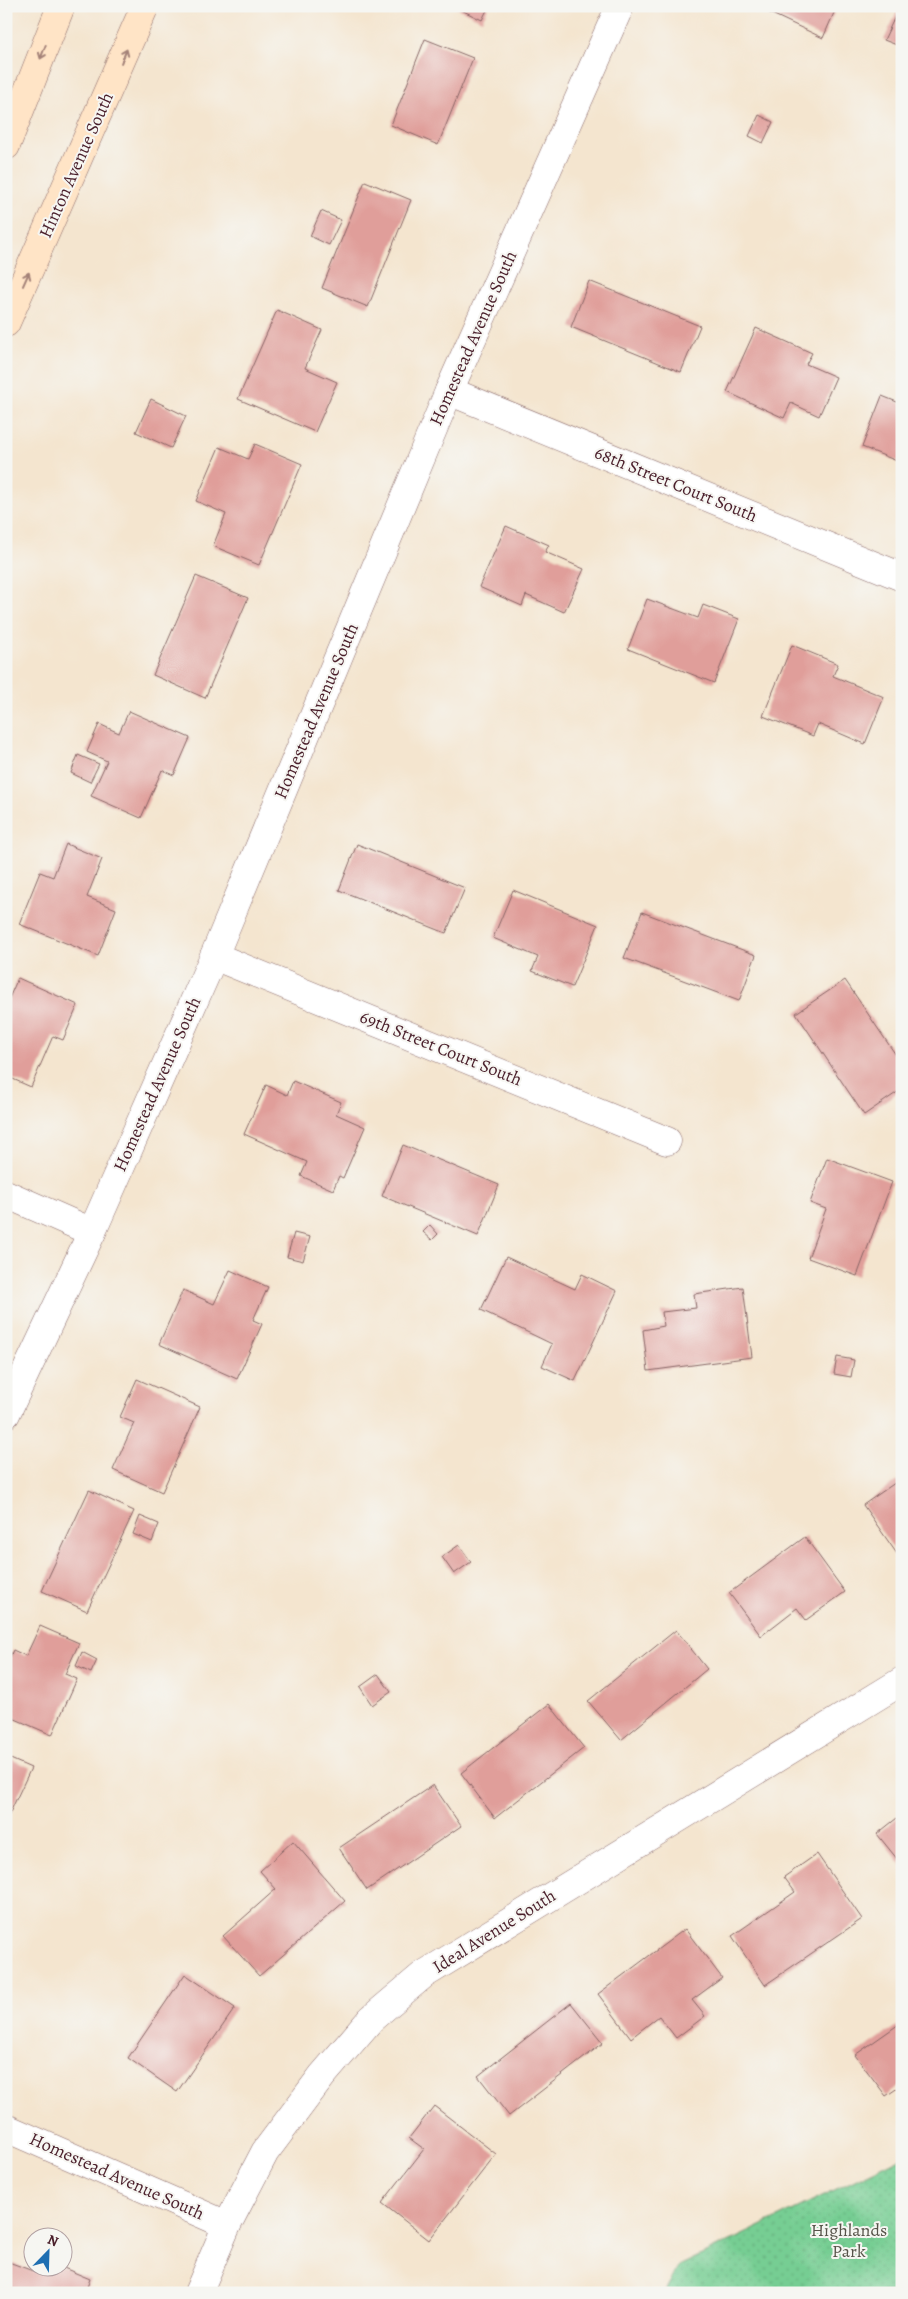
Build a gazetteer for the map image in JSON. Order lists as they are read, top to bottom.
{
  "streets": {
    "main road": ["Hinton Avenue South"],
    "street": [
      "Homestead Avenue South",
      "68th Street Court South",
      "69th Street Court South",
      "Ideal Avenue South"
    ]
  },
  "crossings": [
    ["Homestead Avenue South", "68th Street Court South"],
    ["Homestead Avenue South", "69th Street Court South"],
    ["Homestead Avenue South", "Ideal Avenue South"]
  ],
  "parks": ["Highlands Park"],
  "north": "top right"
}
